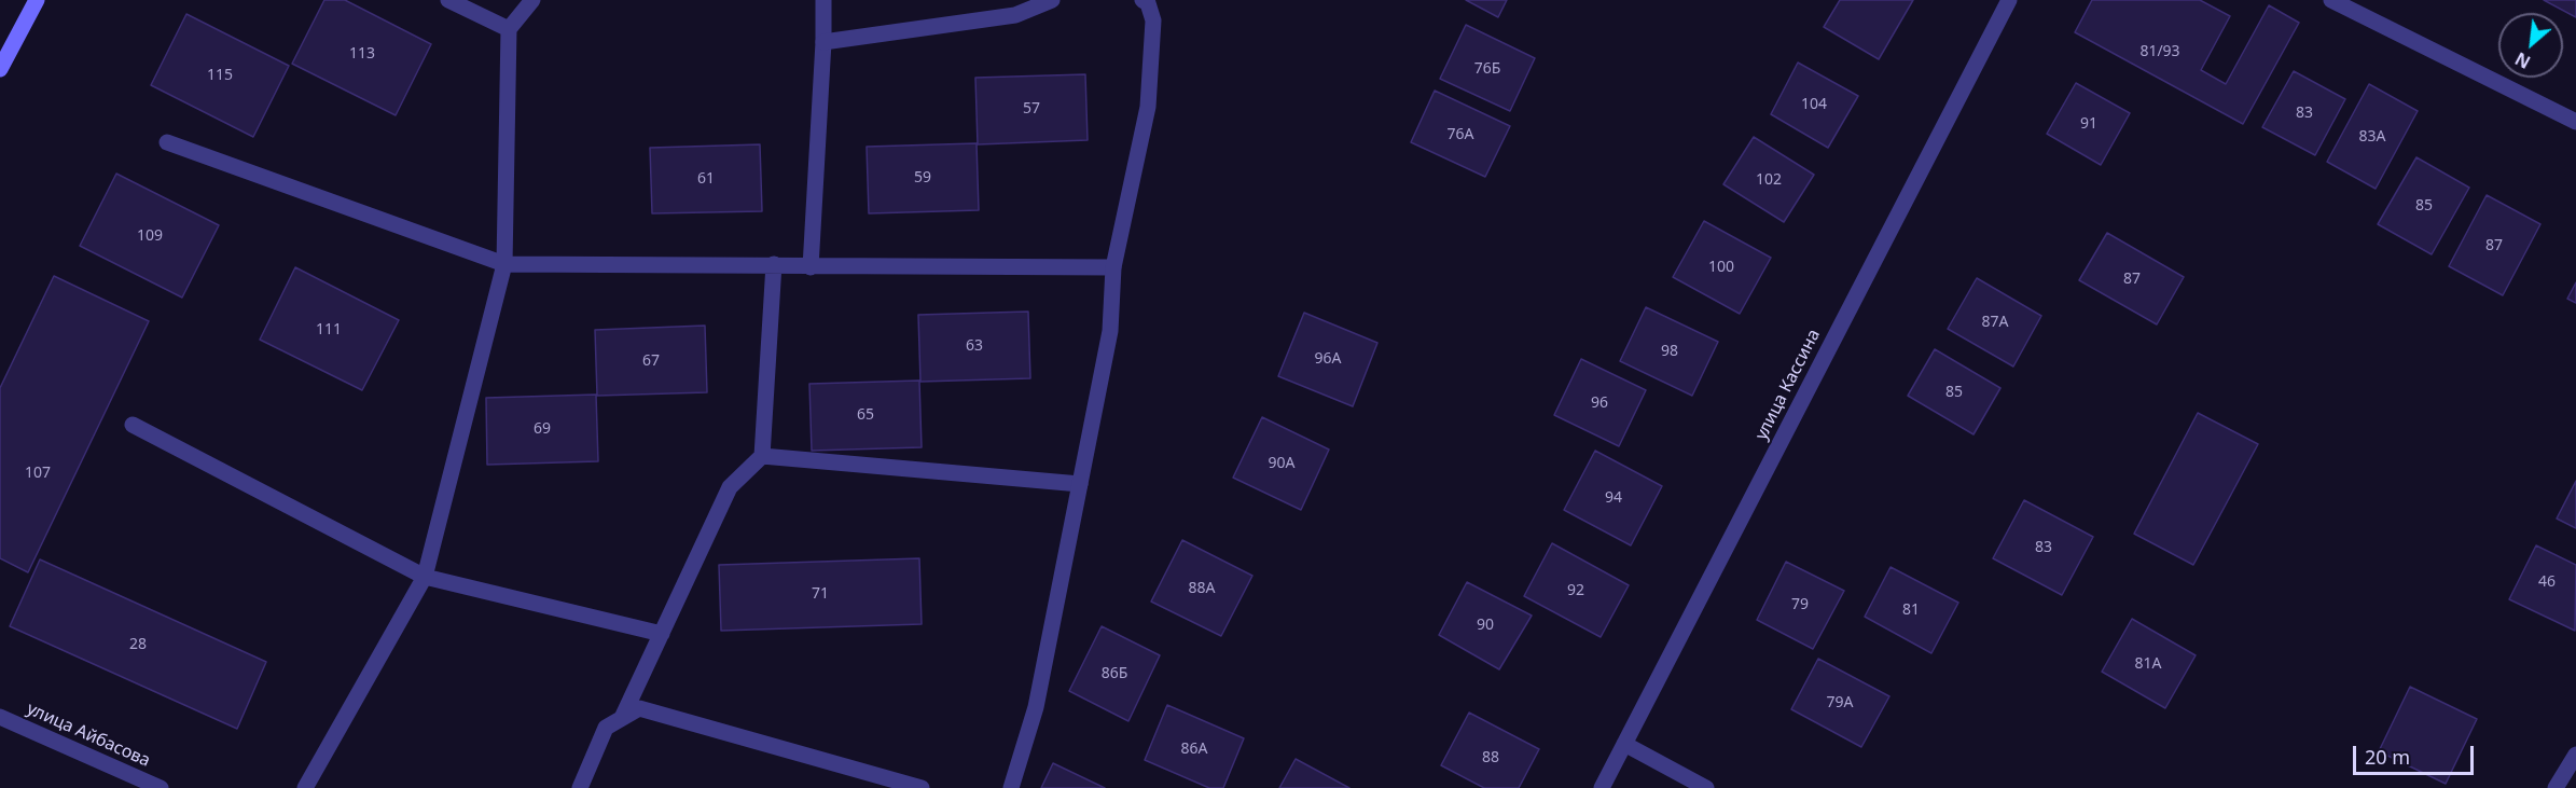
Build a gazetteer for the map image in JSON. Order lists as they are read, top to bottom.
{
  "streets": {
    "street": ["улица Кассина", "улица Айбасова"]
  },
  "house_numbers": [
    "81/93",
    "113",
    "76Б",
    "115",
    "104",
    "57",
    "83",
    "91",
    "76А",
    "83А",
    "59",
    "61",
    "102",
    "85",
    "109",
    "87",
    "100",
    "87",
    "87А",
    "111",
    "63",
    "98",
    "96А",
    "67",
    "85",
    "96",
    "65",
    "69",
    "90А",
    "107",
    "94",
    "83",
    "46",
    "88А",
    "92",
    "71",
    "79",
    "81",
    "90",
    "28",
    "81А",
    "86Б",
    "79А",
    "86А",
    "88"
  ],
  "scale_bar": "20 m",
  "north": "bottom left"
}
